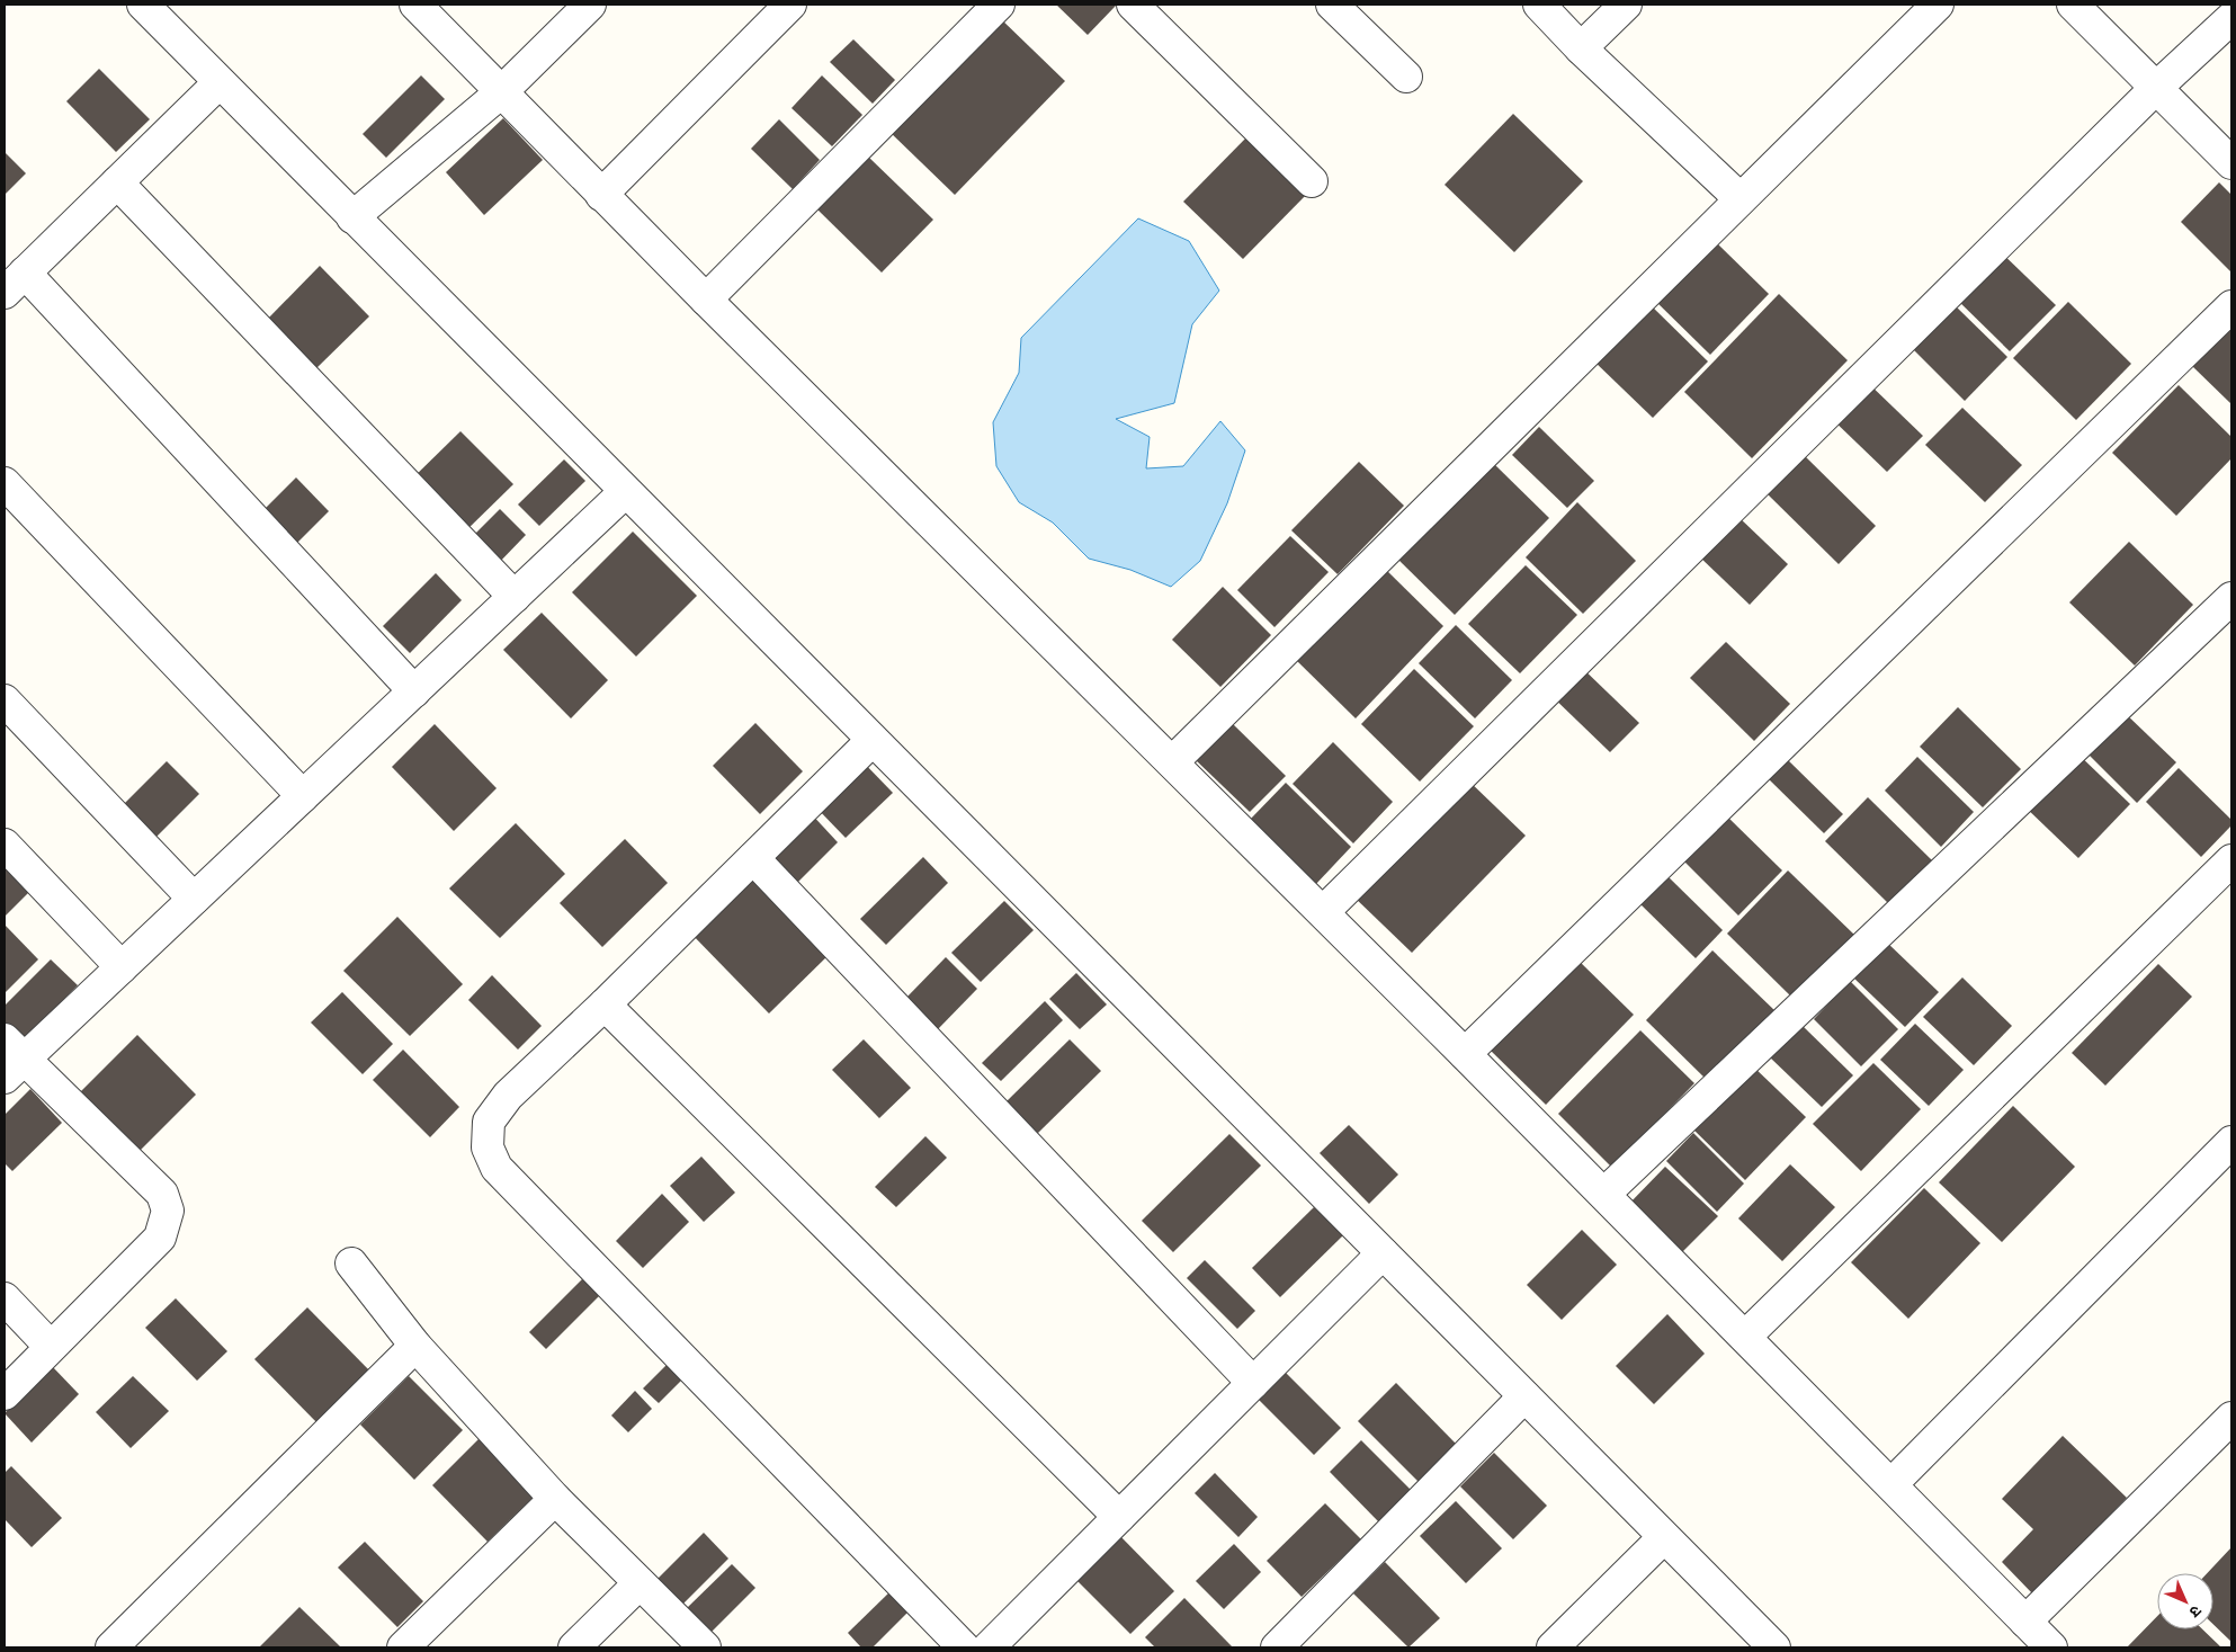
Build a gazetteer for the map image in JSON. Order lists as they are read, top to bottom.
{
  "north": "bottom right"
}
